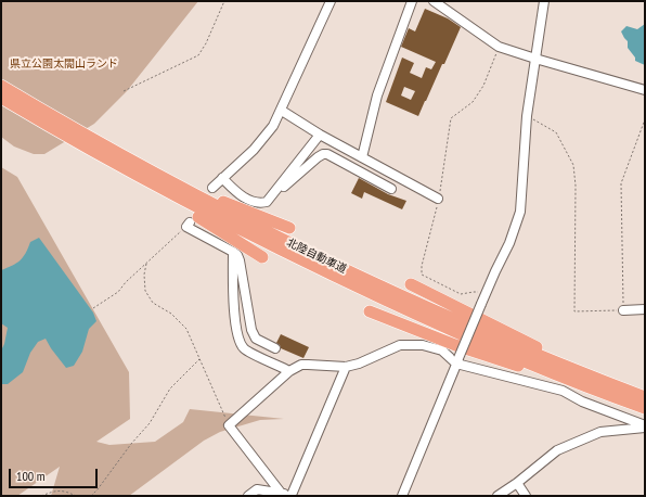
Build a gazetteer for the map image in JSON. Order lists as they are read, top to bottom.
{
  "streets": {
    "highway": ["北陸自動車道"]
  },
  "parks": ["県立公園太閤山ランド"],
  "scale_bar": "100 m"
}
